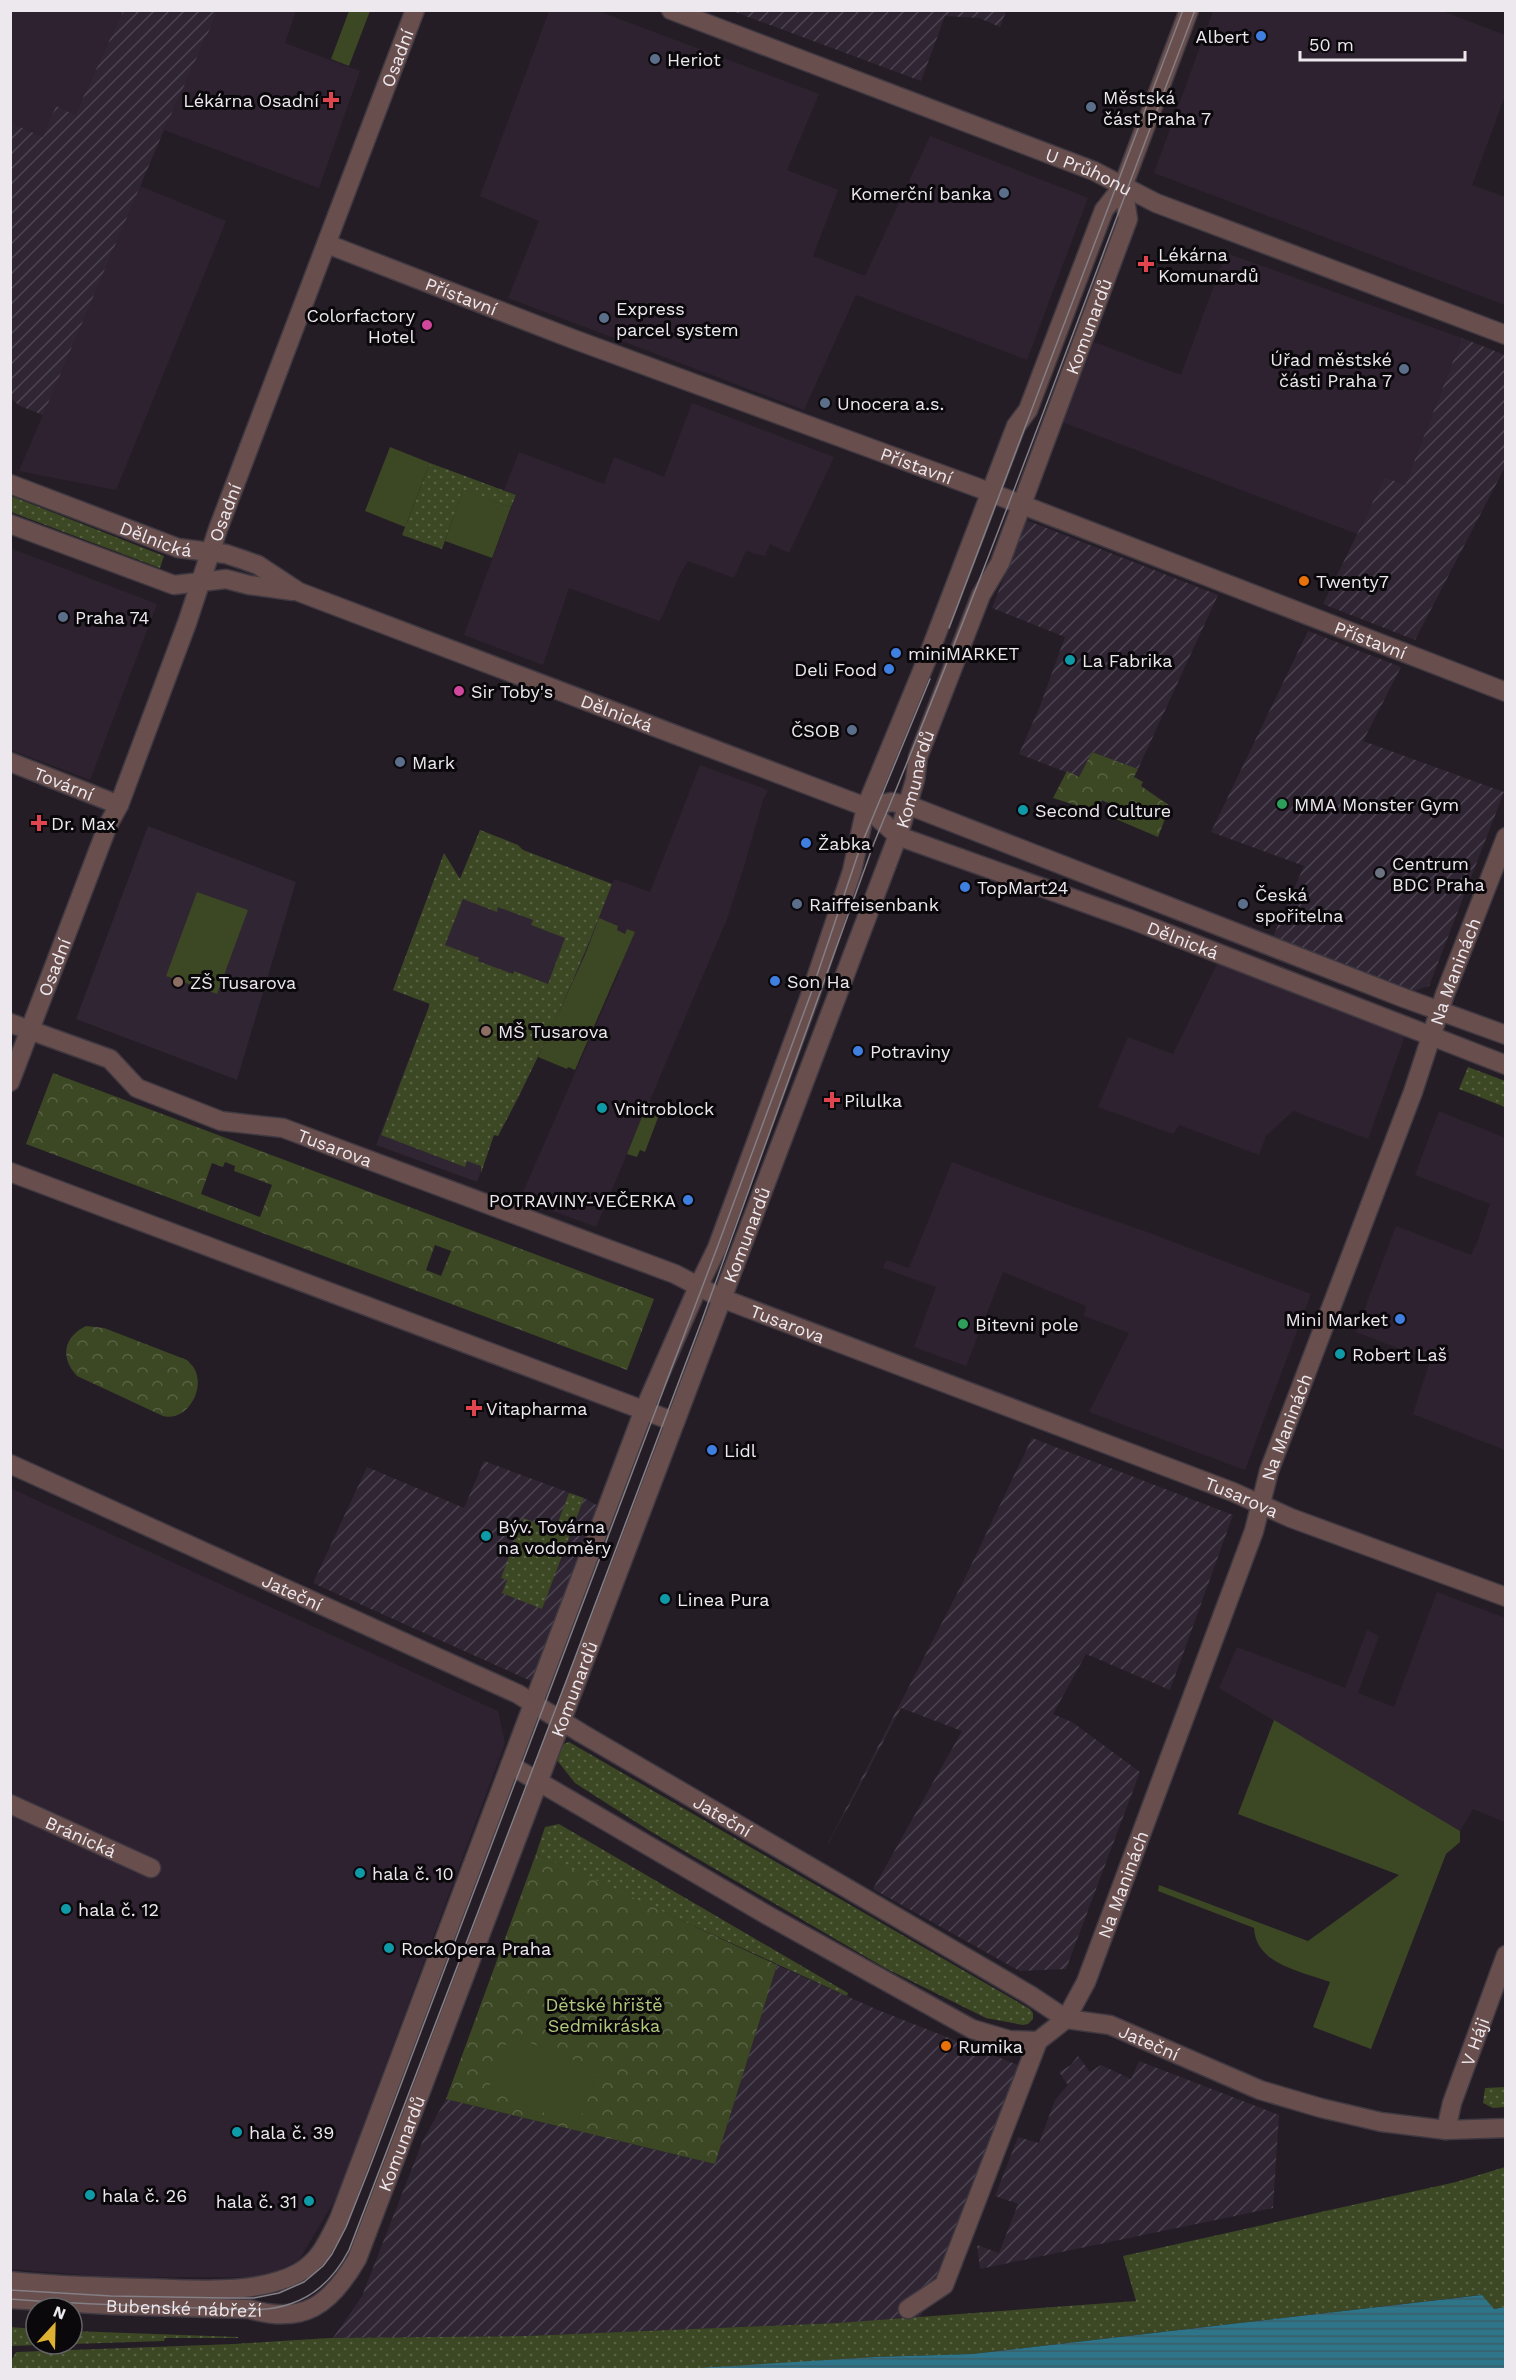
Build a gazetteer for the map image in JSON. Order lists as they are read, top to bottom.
{
  "streets": {
    "street": [
      "Osadní",
      "U Průhonu",
      "Přístavní",
      "Komunardů",
      "Dělnická",
      "Tovární",
      "Na Maninách",
      "Tusarova",
      "Jateční",
      "Bránická",
      "V Háji",
      "Bubenské nábřeží"
    ]
  },
  "crossings": [
    ["Osadní", "Přístavní"],
    ["Osadní", "Dělnická"],
    ["Osadní", "Tovární"],
    ["Osadní", "Tusarova"],
    ["U Průhonu", "Komunardů"],
    ["Přístavní", "Komunardů"],
    ["Komunardů", "Dělnická"],
    ["Komunardů", "Tusarova"],
    ["Komunardů", "Jateční"],
    ["Komunardů", "Bubenské nábřeží"],
    ["Dělnická", "Na Maninách"],
    ["Na Maninách", "Tusarova"],
    ["Na Maninách", "Jateční"],
    ["Jateční", "V Háji"]
  ],
  "parks": ["Dětské hřiště Sedmikráska"],
  "places": {
    "other": [
      "Albert",
      "Heriot",
      "Městská část Praha 7",
      "Komerční banka",
      "Express parcel system",
      "Colorfactory Hotel",
      "Úřad městské části Praha 7",
      "Unocera a.s.",
      "Twenty7",
      "Praha 74",
      "miniMARKET",
      "La Fabrika",
      "Deli Food",
      "Sir Toby's",
      "ČSOB",
      "Mark",
      "MMA Monster Gym",
      "Second Culture",
      "Žabka",
      "Centrum BDC Praha",
      "TopMart24",
      "Raiffeisenbank",
      "Česká spořitelna",
      "Son Ha",
      "ZŠ Tusarova",
      "MŠ Tusarova",
      "Potraviny",
      "Vnitroblock",
      "POTRAVINY-VEČERKA",
      "Mini Market",
      "Bitevni pole",
      "Robert Laš",
      "Lidl",
      "Býv. Továrna na vodoměry",
      "Linea Pura",
      "hala č. 10",
      "hala č. 12",
      "RockOpera Praha",
      "Rumika",
      "hala č. 39",
      "hala č. 26",
      "hala č. 31"
    ],
    "health": [
      "Lékárna Osadní",
      "Lékárna Komunardů",
      "Dr. Max",
      "Pilulka",
      "Vitapharma"
    ]
  },
  "scale_bar": "50 m",
  "north": "top"
}
